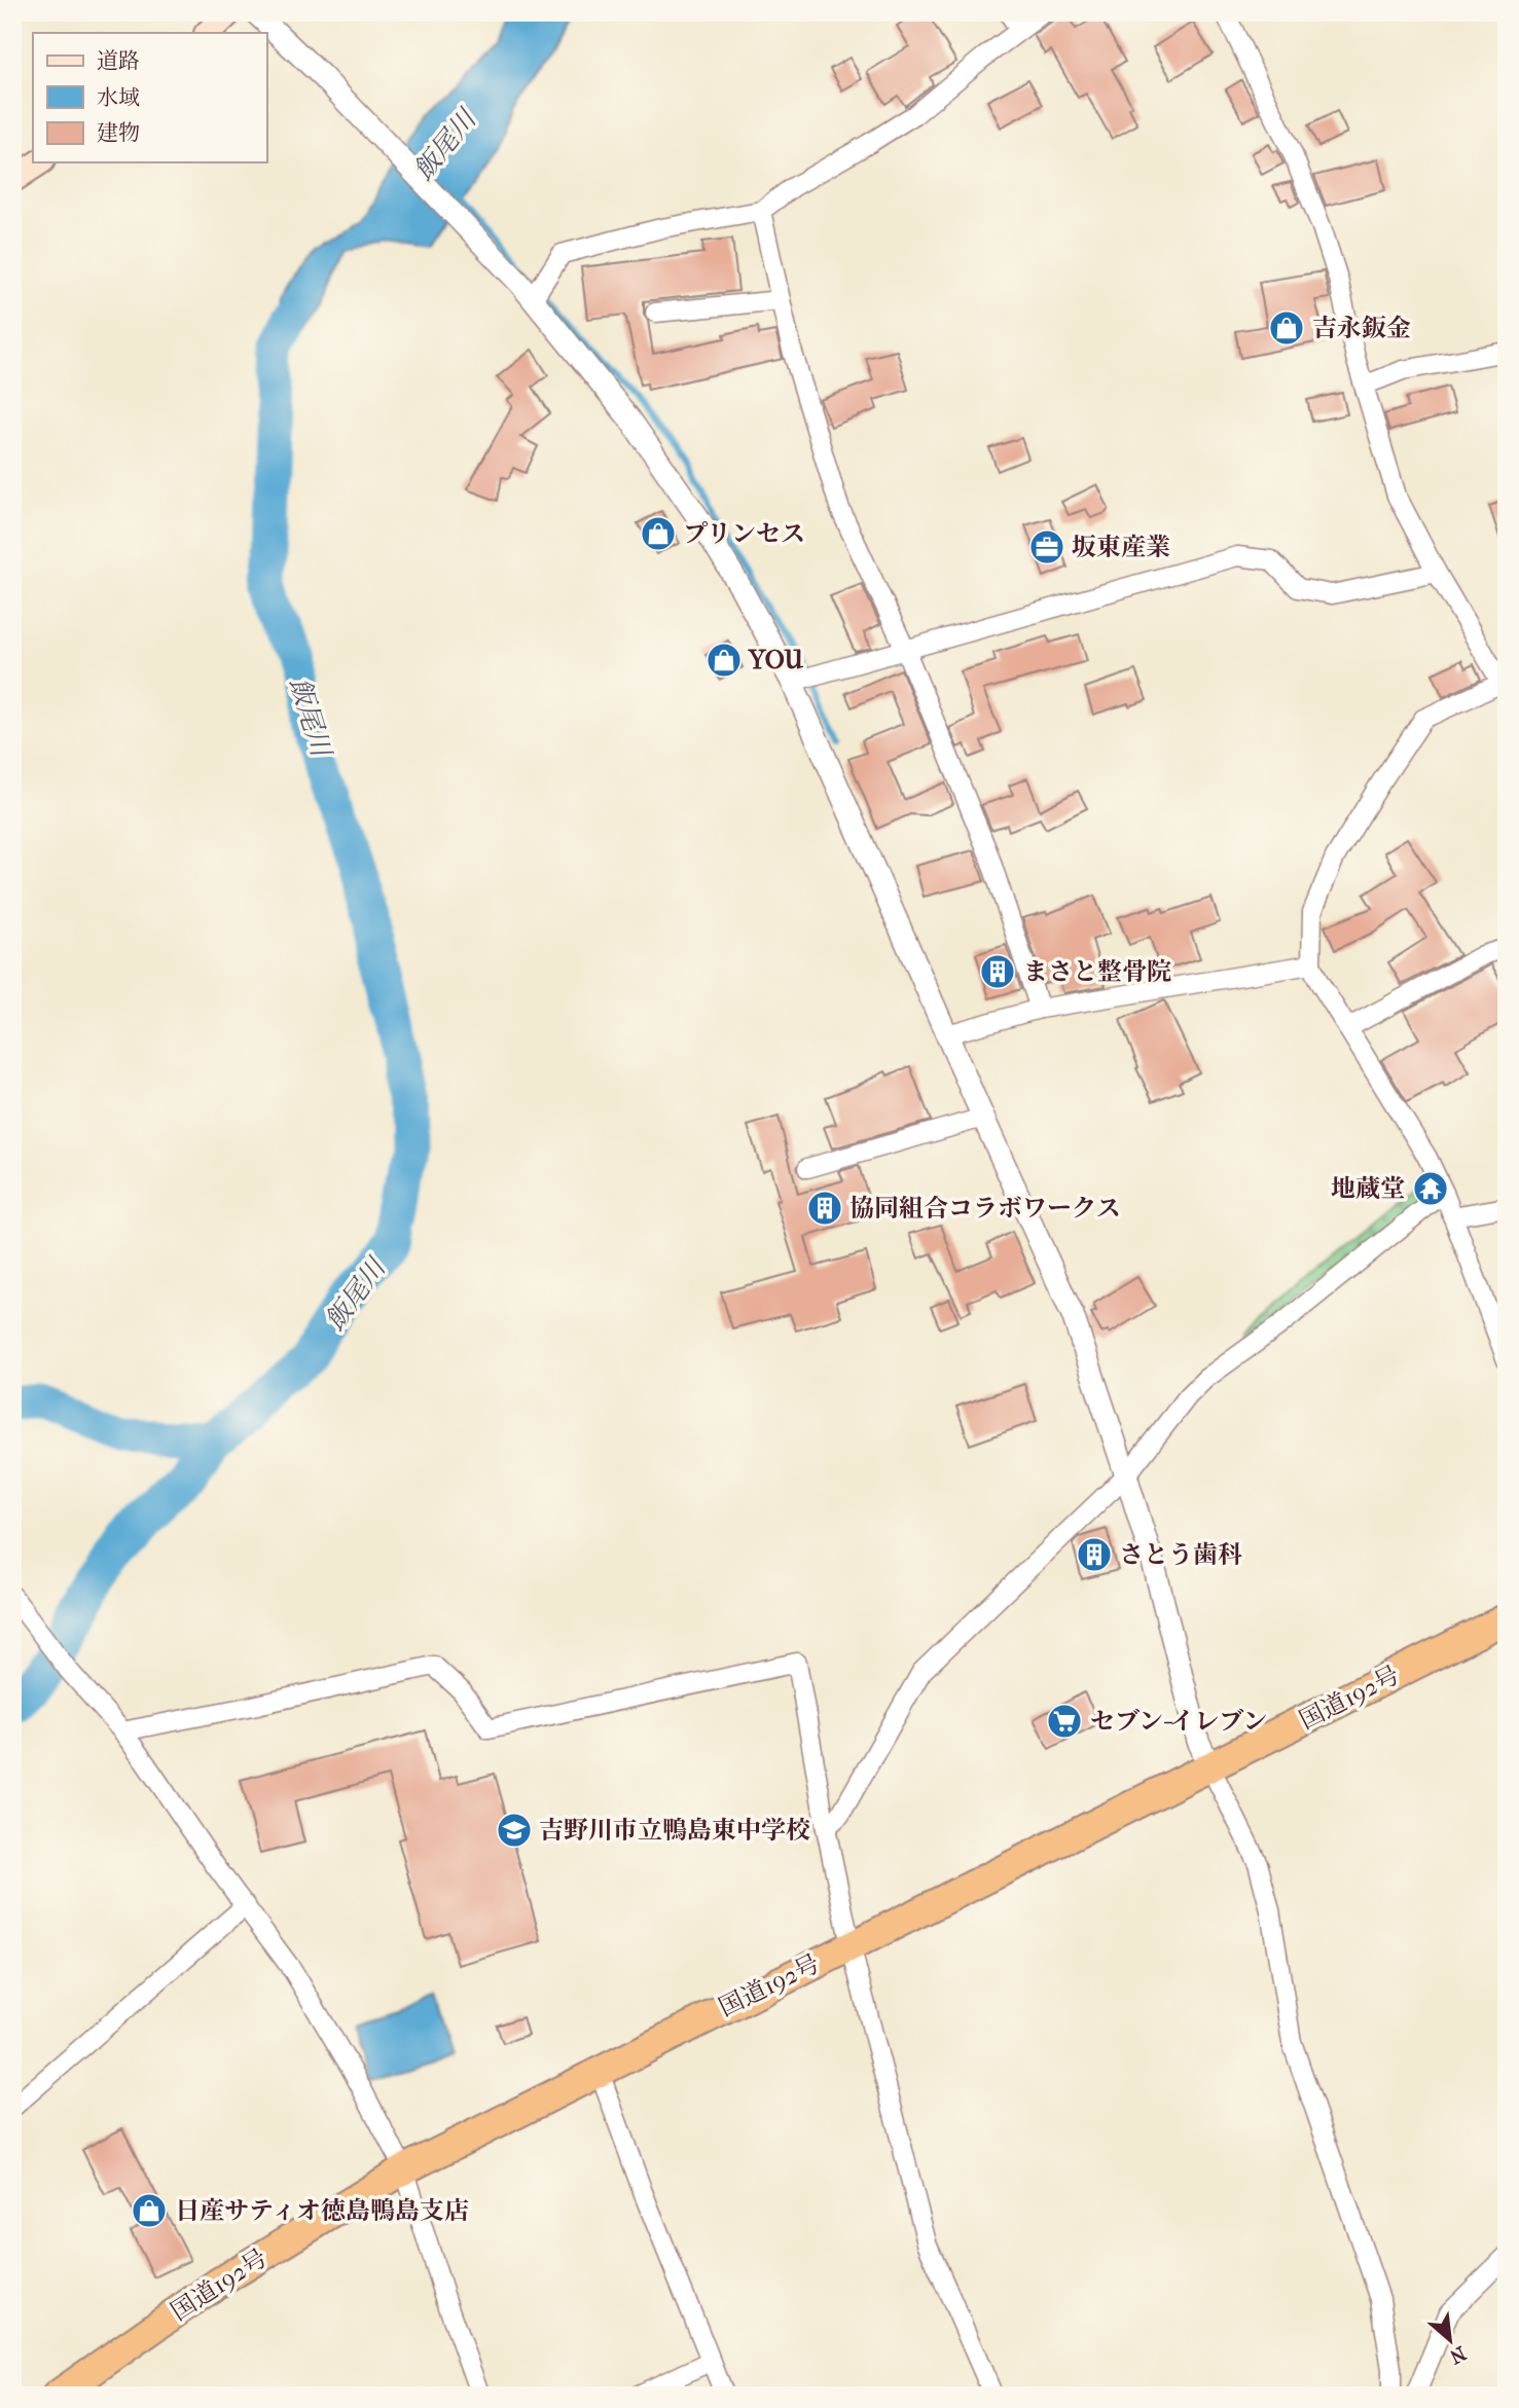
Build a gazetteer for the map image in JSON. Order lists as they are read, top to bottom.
{
  "streets": {
    "highway": ["国道192号"]
  },
  "water": ["飯尾川"],
  "places": {
    "shop": [
      "吉永鈑金",
      "プリンセス",
      "YOU",
      "日産サティオ徳島鴨島支店"
    ],
    "office": ["坂東産業"],
    "building": ["まさと整骨院", "協同組合コラボワークス", "さとう歯科"],
    "temple": ["地蔵堂"],
    "supermarket": ["セブン-イレブン"],
    "school or university": ["吉野川市立鴨島東中学校"]
  },
  "legend": ["道路", "水域", "建物"],
  "north": "bottom right"
}
